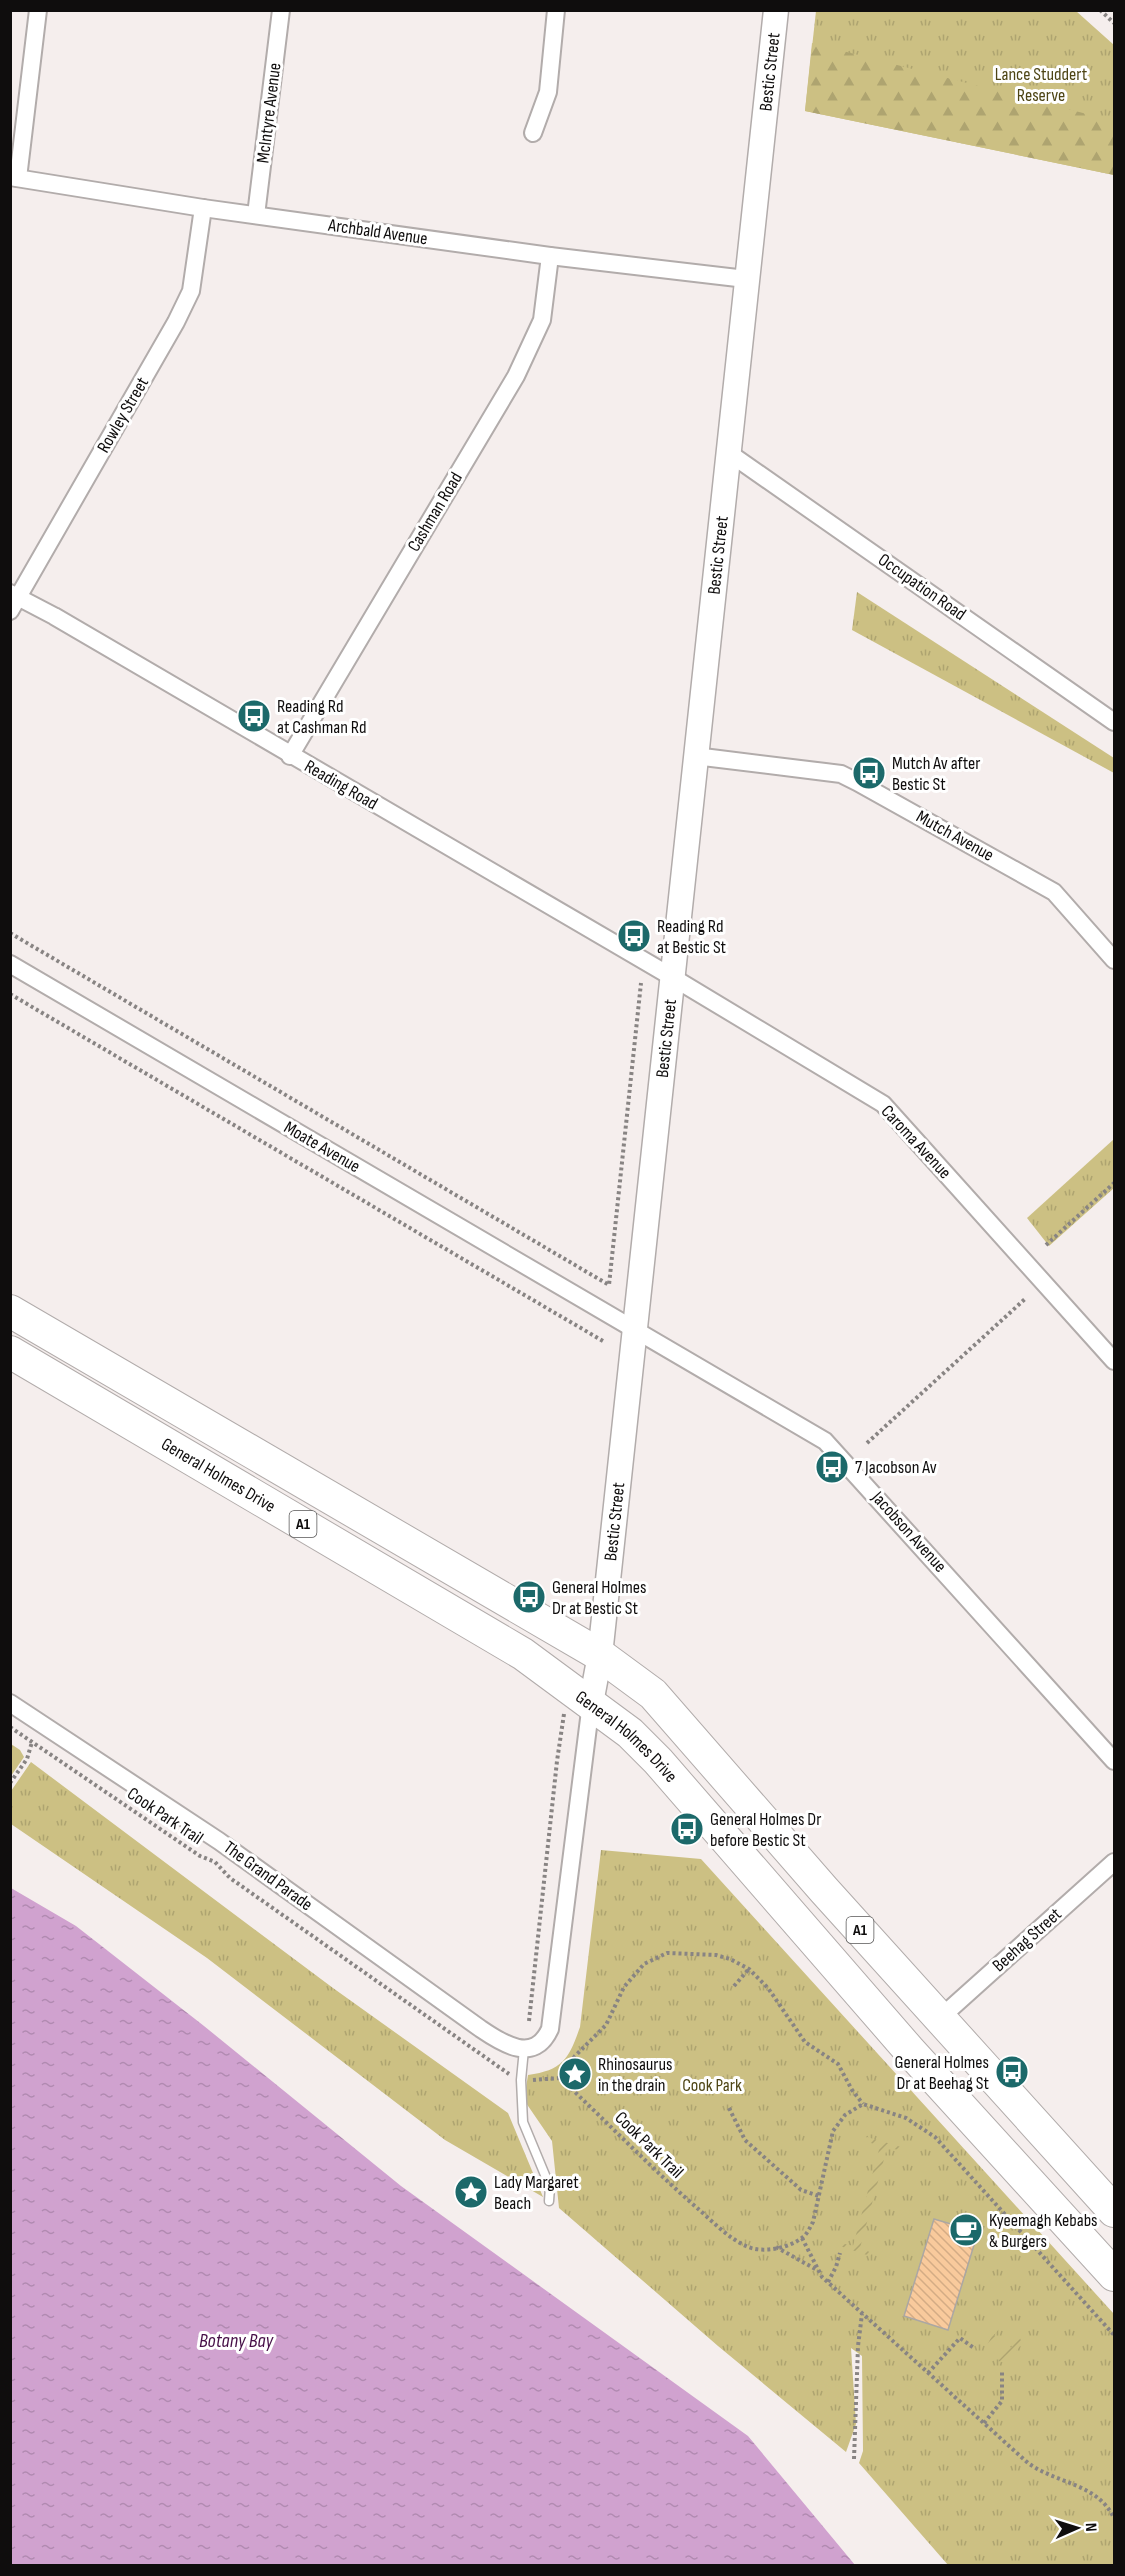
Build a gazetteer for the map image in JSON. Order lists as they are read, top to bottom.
{
  "streets": {
    "highway": ["General Holmes Drive", "A1"],
    "main road": ["Bestic Street"],
    "street": [
      "McIntyre Avenue",
      "Archbald Avenue",
      "Rowley Street",
      "Cashman Road",
      "Occupation Road",
      "Reading Road",
      "Mutch Avenue",
      "Caroma Avenue",
      "Moate Avenue",
      "Jacobson Avenue",
      "The Grand Parade",
      "Beehag Street"
    ],
    "path": ["Cook Park Trail"]
  },
  "crossings": [
    ["Bestic Street", "Archbald Avenue"],
    ["Bestic Street", "Occupation Road"],
    ["Bestic Street", "Reading Road"],
    ["Bestic Street", "Mutch Avenue"],
    ["Bestic Street", "Caroma Avenue"],
    ["Bestic Street", "Moate Avenue"],
    ["Bestic Street", "General Holmes Drive"],
    ["Bestic Street", "Jacobson Avenue"],
    ["Bestic Street", "The Grand Parade"],
    ["McIntyre Avenue", "Archbald Avenue"],
    ["Archbald Avenue", "Rowley Street"],
    ["Archbald Avenue", "Cashman Road"],
    ["Rowley Street", "Reading Road"],
    ["Cashman Road", "Reading Road"],
    ["Reading Road", "Caroma Avenue"],
    ["Moate Avenue", "Jacobson Avenue"],
    ["General Holmes Drive", "Beehag Street"]
  ],
  "water": ["Botany Bay"],
  "parks": ["Lance Studdert Reserve", "Cook Park"],
  "places": {
    "bus stop": [
      "Reading Rd at Cashman Rd",
      "Mutch Av after Bestic St",
      "Reading Rd at Bestic St",
      "7 Jacobson Av",
      "General Holmes Dr at Bestic St",
      "General Holmes Dr before Bestic St",
      "General Holmes Dr at Beehag St"
    ],
    "place": ["Rhinosaurus in the drain", "Lady Margaret Beach"],
    "cafe": ["Kyeemagh Kebabs & Burgers"]
  },
  "north": "right"
}
